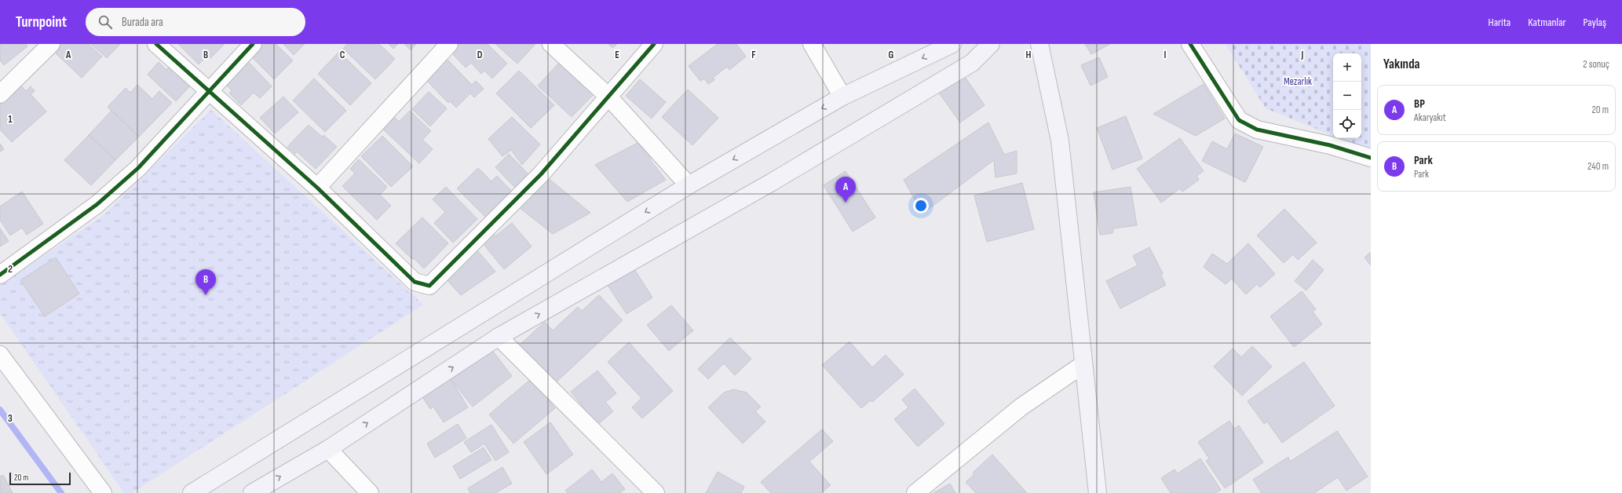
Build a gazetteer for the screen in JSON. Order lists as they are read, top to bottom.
{
  "parks": ["Mezarlık"],
  "scale_bar": "20 m",
  "page": {
    "header": "Turnpoint",
    "search": "Burada ara",
    "nav": ["Harita", "Katmanlar", "Paylaş"],
    "heading": ["Yakında", "2 sonuç"],
    "map_buttons": ["+", "−"],
    "list": [
      {
        "mark": "A",
        "name": "BP",
        "note": "Akaryakıt",
        "value": "20 m"
      },
      {
        "mark": "B",
        "name": "Park",
        "note": "Park",
        "value": "240 m"
      }
    ],
    "pins": ["A", "B"],
    "scale": "20 m"
  },
  "grid": {
    "columns": [
      "A",
      "B",
      "C",
      "D",
      "E",
      "F",
      "G",
      "H",
      "I",
      "J"
    ],
    "rows": ["1", "2", "3"]
  }
}
